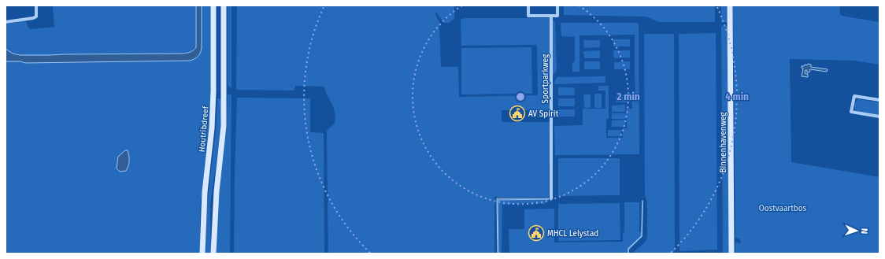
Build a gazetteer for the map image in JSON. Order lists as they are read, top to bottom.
{
  "streets": {
    "main road": ["Houtribdreef", "Binnenhavenweg"],
    "street": ["Sportparkweg"]
  },
  "parks": ["Oostvaartbos"],
  "places": {
    "public building": ["AV Spirit", "MHCL Lelystad"]
  },
  "north": "right",
  "rings": ["2 min", "4 min"]
}
